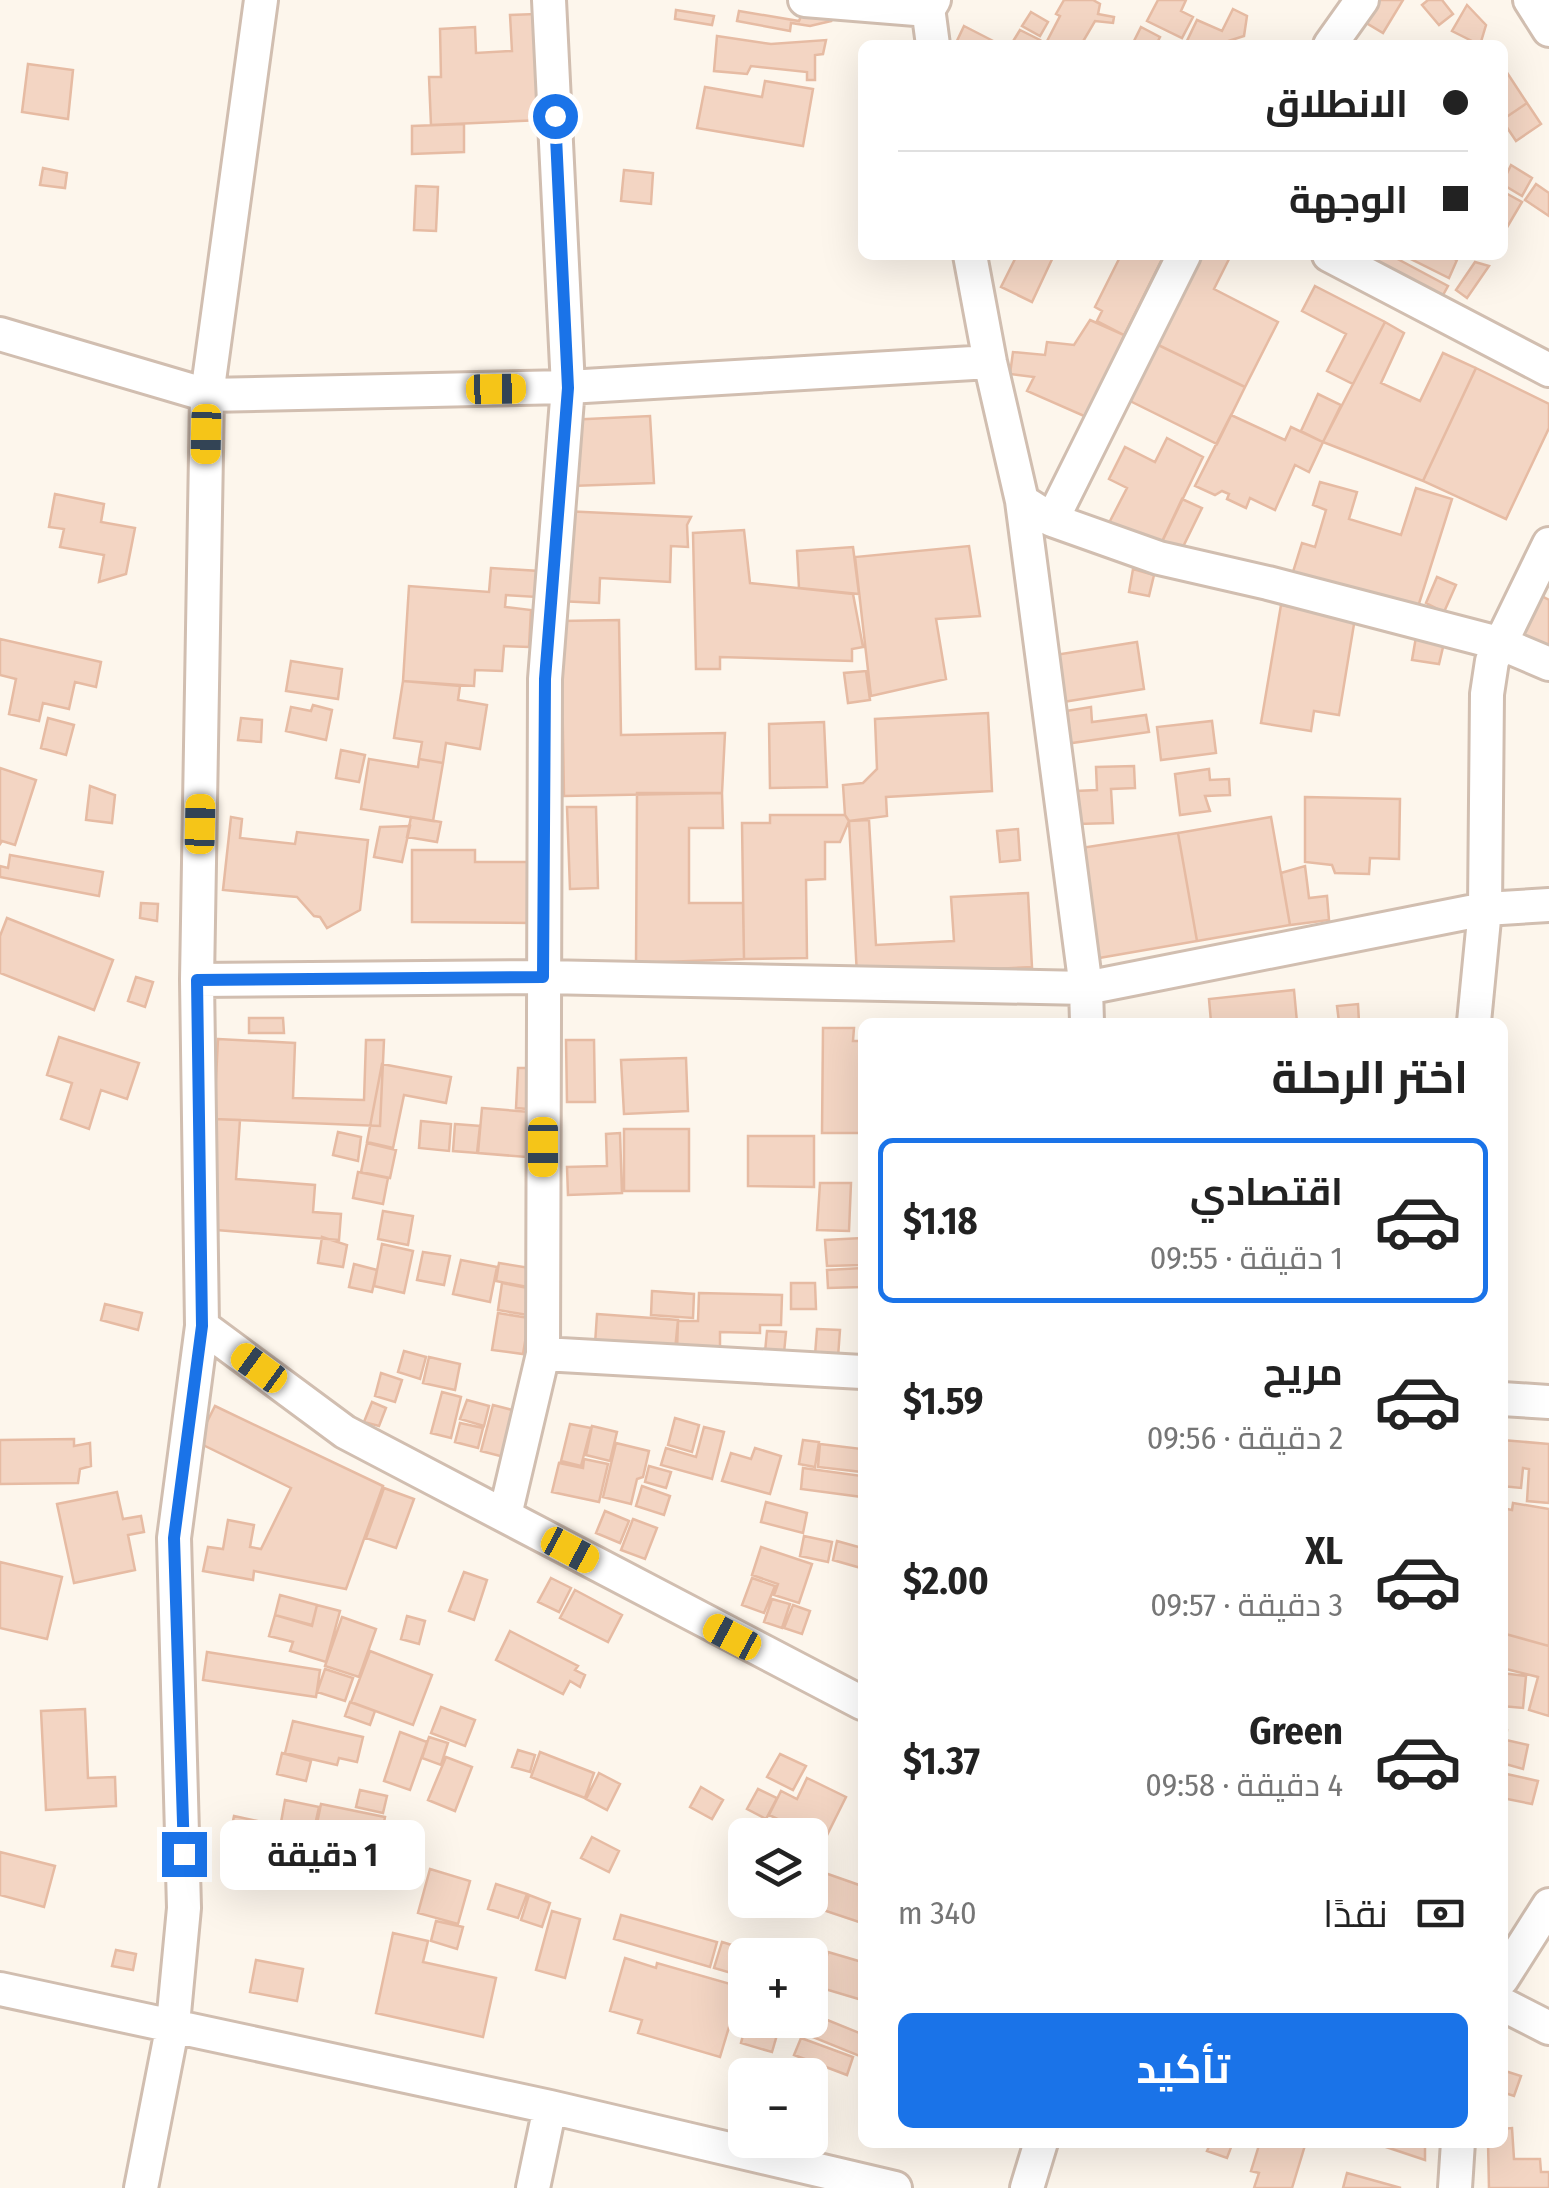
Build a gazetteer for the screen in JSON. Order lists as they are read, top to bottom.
{
  "page": {
    "banner": ["الانطلاق", "الوجهة"],
    "heading": "اختر الرحلة",
    "list": [
      {
        "name": "اقتصادي",
        "note": "1 دقيقة · 09:55",
        "value": "$1.18"
      },
      {
        "name": "مريح",
        "note": "2 دقيقة · 09:56",
        "value": "$1.59"
      },
      {
        "name": "XL",
        "note": "3 دقيقة · 09:57",
        "value": "$2.00"
      },
      {
        "name": "Green",
        "note": "4 دقيقة · 09:58",
        "value": "$1.37"
      }
    ],
    "map_buttons": ["+", "−"],
    "bubble": "1 دقيقة",
    "pay": ["نقدًا", "340 m"],
    "buttons": "تأكيد"
  }
}
